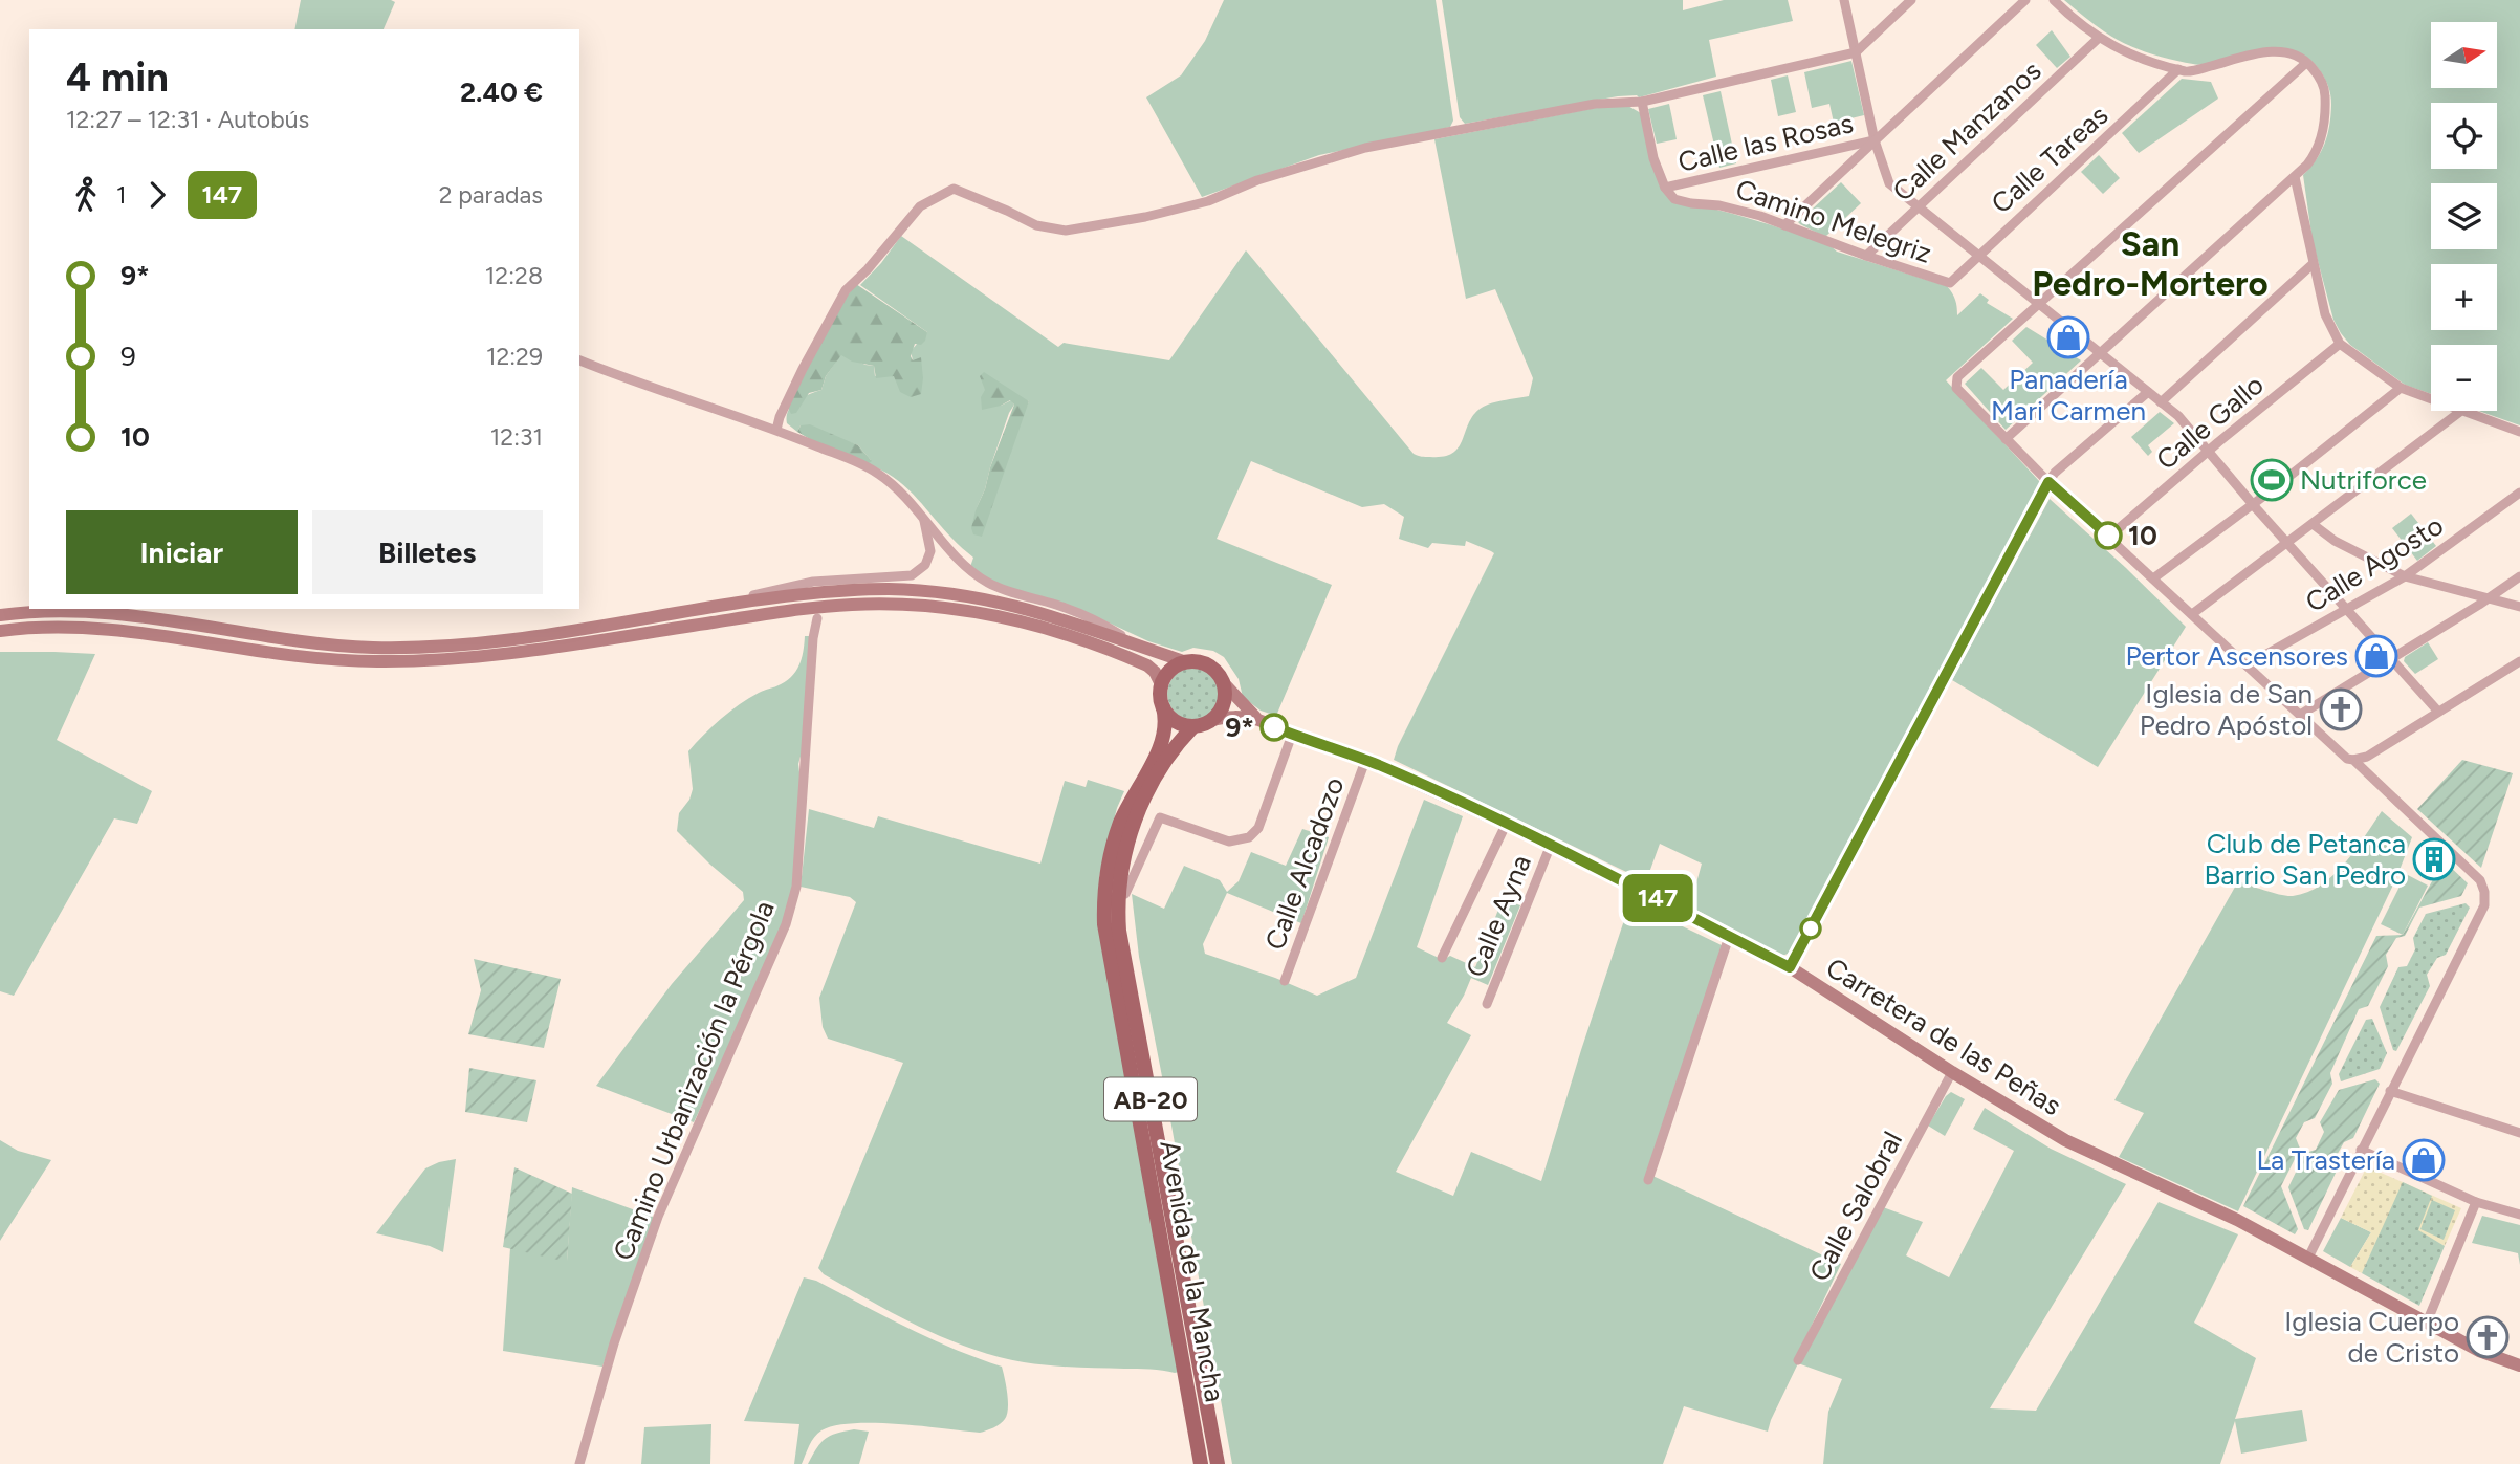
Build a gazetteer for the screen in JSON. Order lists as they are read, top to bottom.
{
  "streets": {
    "main road": ["Carretera de las Peñas", "AB-20", "Avenida de la Mancha"],
    "street": [
      "Calle Manzanos",
      "Calle las Rosas",
      "Calle Tareas",
      "Camino Melegriz",
      "Calle Gallo",
      "Calle Agosto",
      "Calle Alcadozo",
      "Calle Ayna",
      "Camino Urbanización la Pérgola",
      "Calle Salobral"
    ]
  },
  "crossings": [
    ["Calle Manzanos", "Camino Melegriz"],
    ["Calle las Rosas", "Camino Melegriz"],
    ["Calle Tareas", "Camino Melegriz"],
    ["Calle Alcadozo", "Carretera de las Peñas"],
    ["Calle Ayna", "Carretera de las Peñas"],
    ["Carretera de las Peñas", "Calle Salobral"]
  ],
  "districts": ["San Pedro-Mortero"],
  "places": {
    "shop": ["Panadería Mari Carmen", "Pertor Ascensores", "La Trastería"],
    "sports": ["Nutriforce"],
    "other": ["10", "9*"],
    "church": ["Iglesia de San Pedro Apóstol", "Iglesia Cuerpo de Cristo"],
    "building": ["Club de Petanca Barrio San Pedro"]
  },
  "lines": ["bus line 147"],
  "north": "right",
  "page": {
    "on_map": "147",
    "map_buttons": ["+", "−"],
    "heading": ["4 min", "12:27 – 12:31 · Autobús", "2.40 €"],
    "legs": ["1", "147", "2 paradas"],
    "list": [
      {
        "name": "9*",
        "value": "12:28"
      },
      {
        "name": "9",
        "value": "12:29"
      },
      {
        "name": "10",
        "value": "12:31"
      }
    ],
    "buttons": ["Iniciar", "Billetes"]
  }
}
